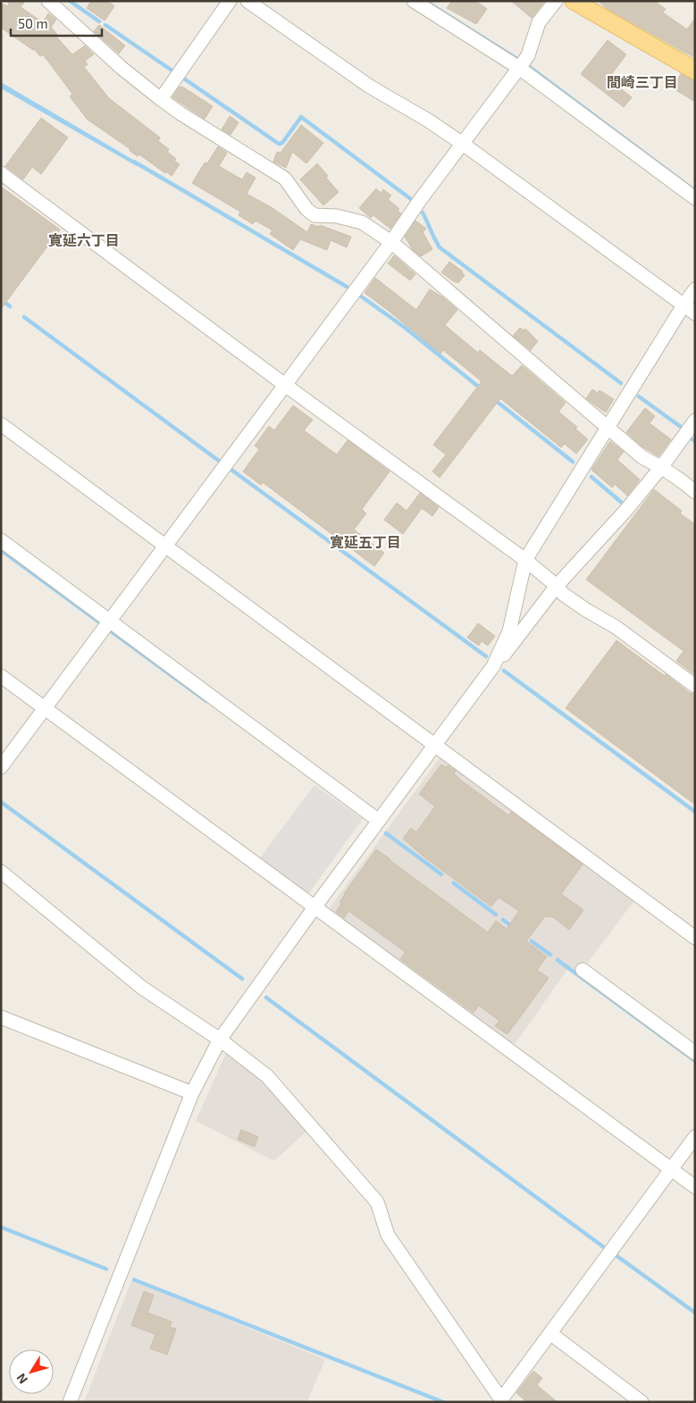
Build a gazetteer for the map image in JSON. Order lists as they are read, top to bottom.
{
  "districts": ["間崎三丁目", "寛延六丁目", "寛延五丁目"],
  "scale_bar": "50 m",
  "north": "bottom left"
}
